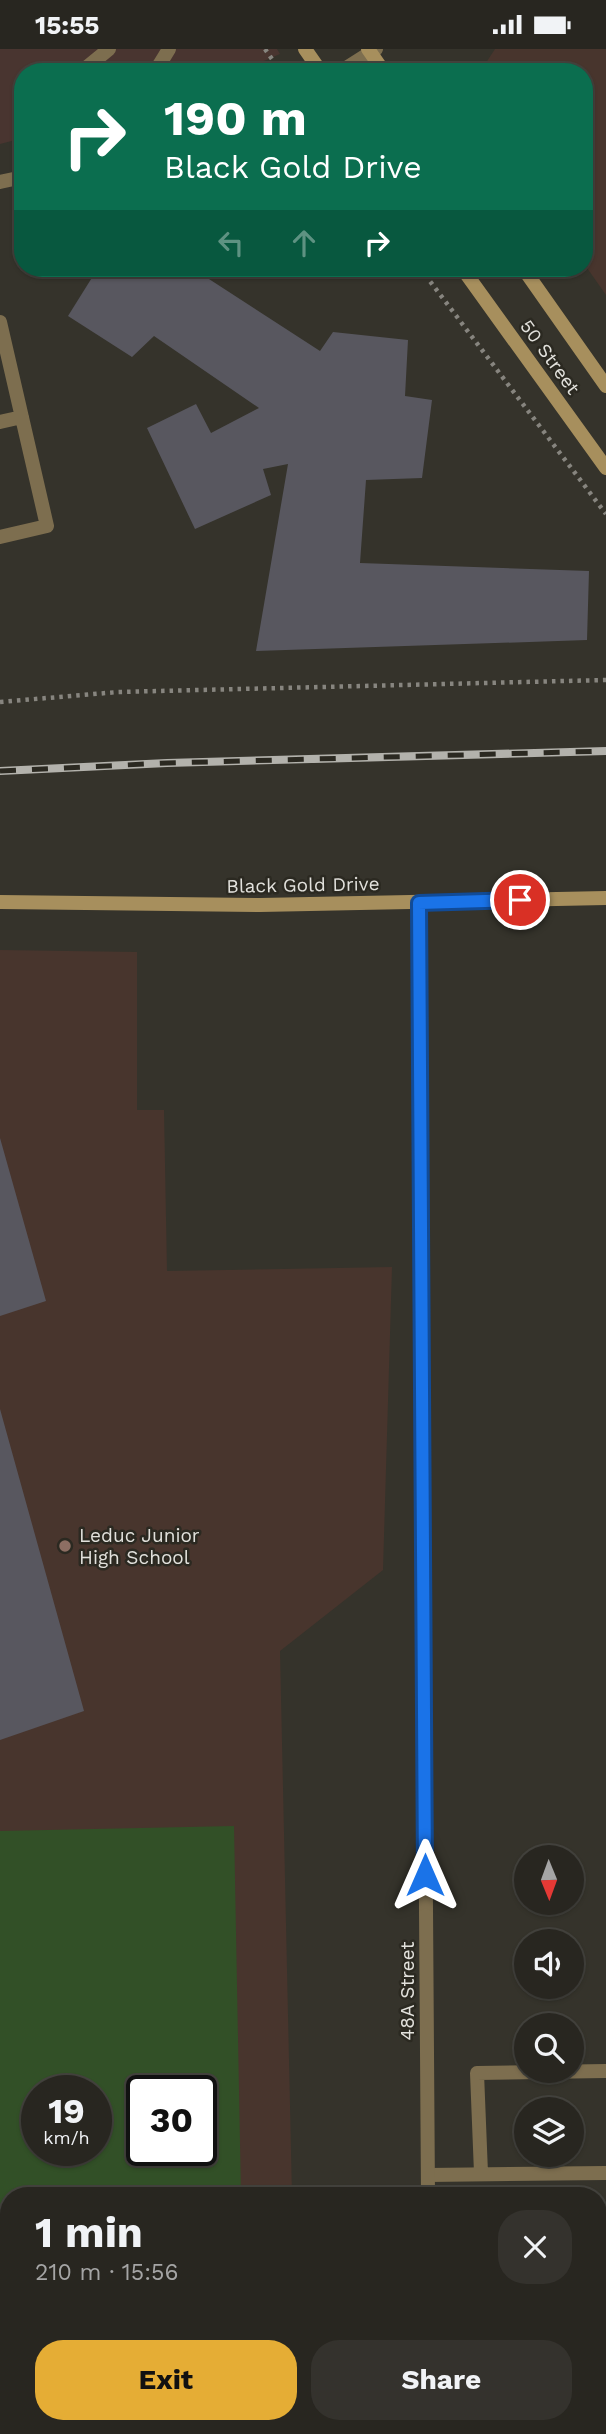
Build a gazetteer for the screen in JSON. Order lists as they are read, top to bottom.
{
  "streets": {
    "main road": ["50 Street", "Black Gold Drive"],
    "street": ["48A Street"]
  },
  "crossings": [
    ["Black Gold Drive", "48A Street"]
  ],
  "places": ["Leduc Junior High School"],
  "north": "bottom",
  "page": {
    "status": "15:55",
    "turn": ["190 m", "Black Gold Drive"],
    "speed": "19 km/h",
    "limit": "30",
    "heading": ["1 min", "210 m · 15:56"],
    "buttons": ["Exit", "Share"]
  }
}
